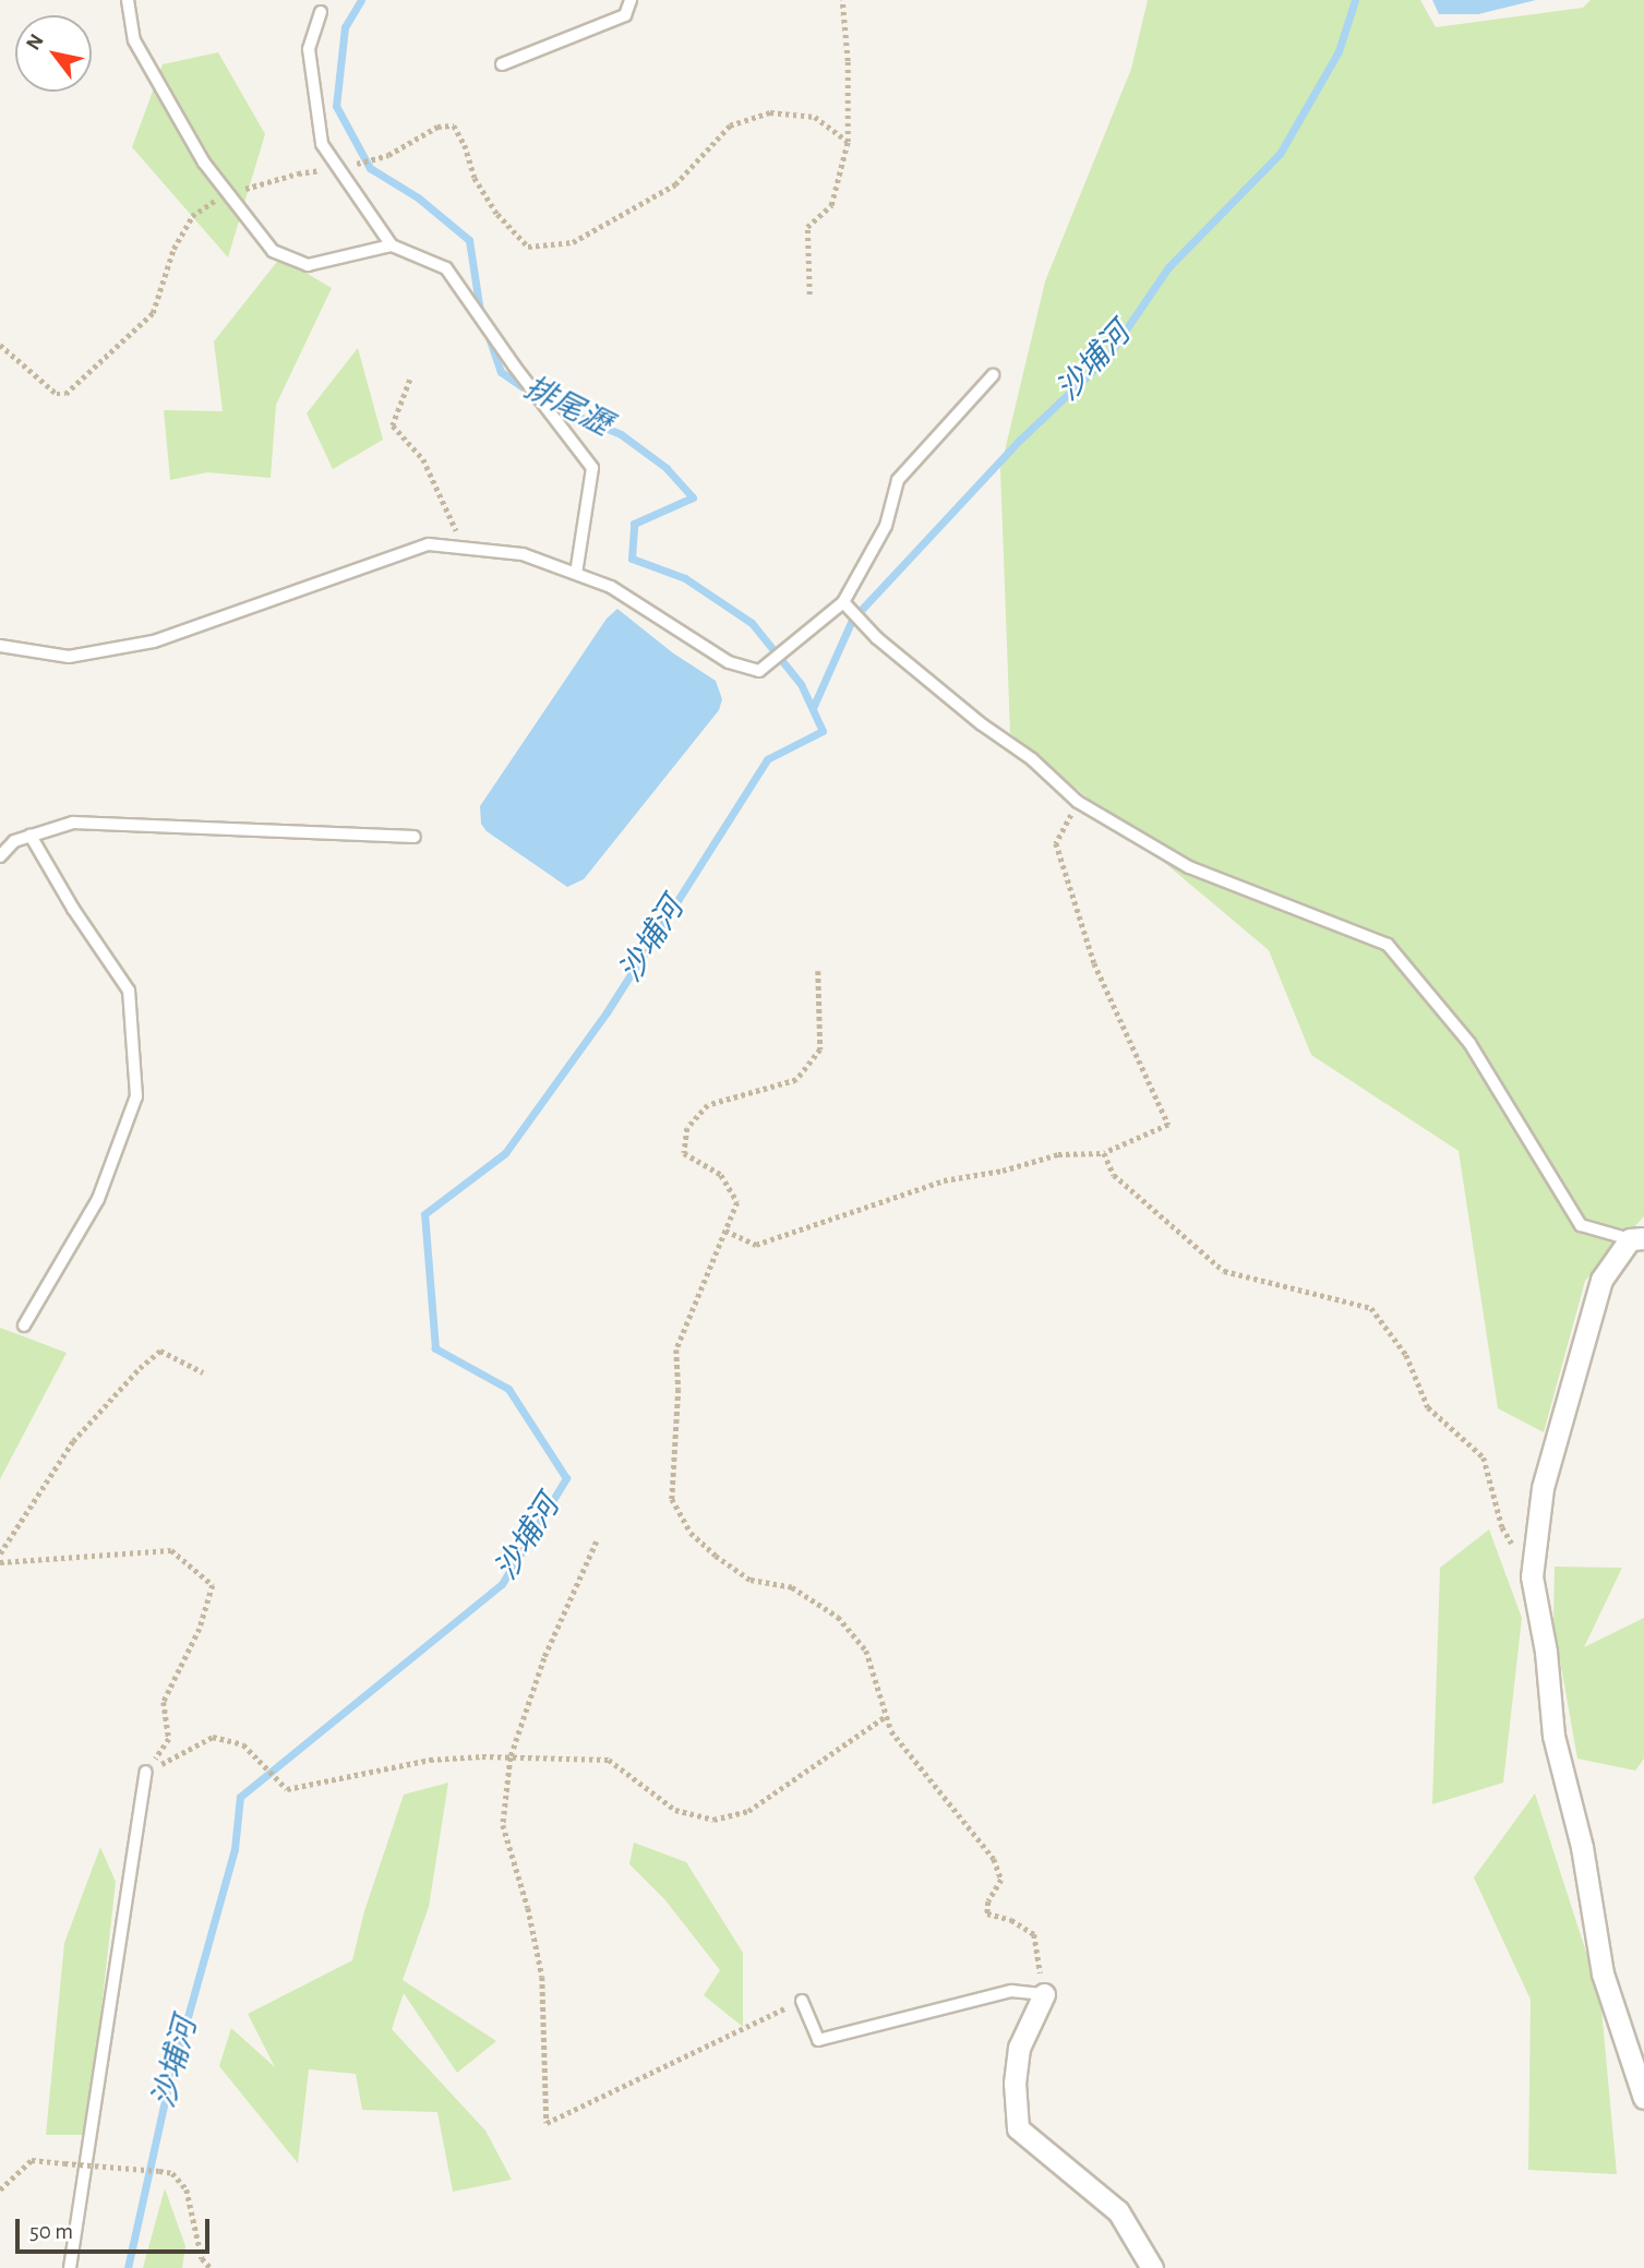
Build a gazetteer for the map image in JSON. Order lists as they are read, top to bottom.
{
  "water": ["沙埔河", "排尾瀝"],
  "scale_bar": "50 m",
  "north": "top left"
}
